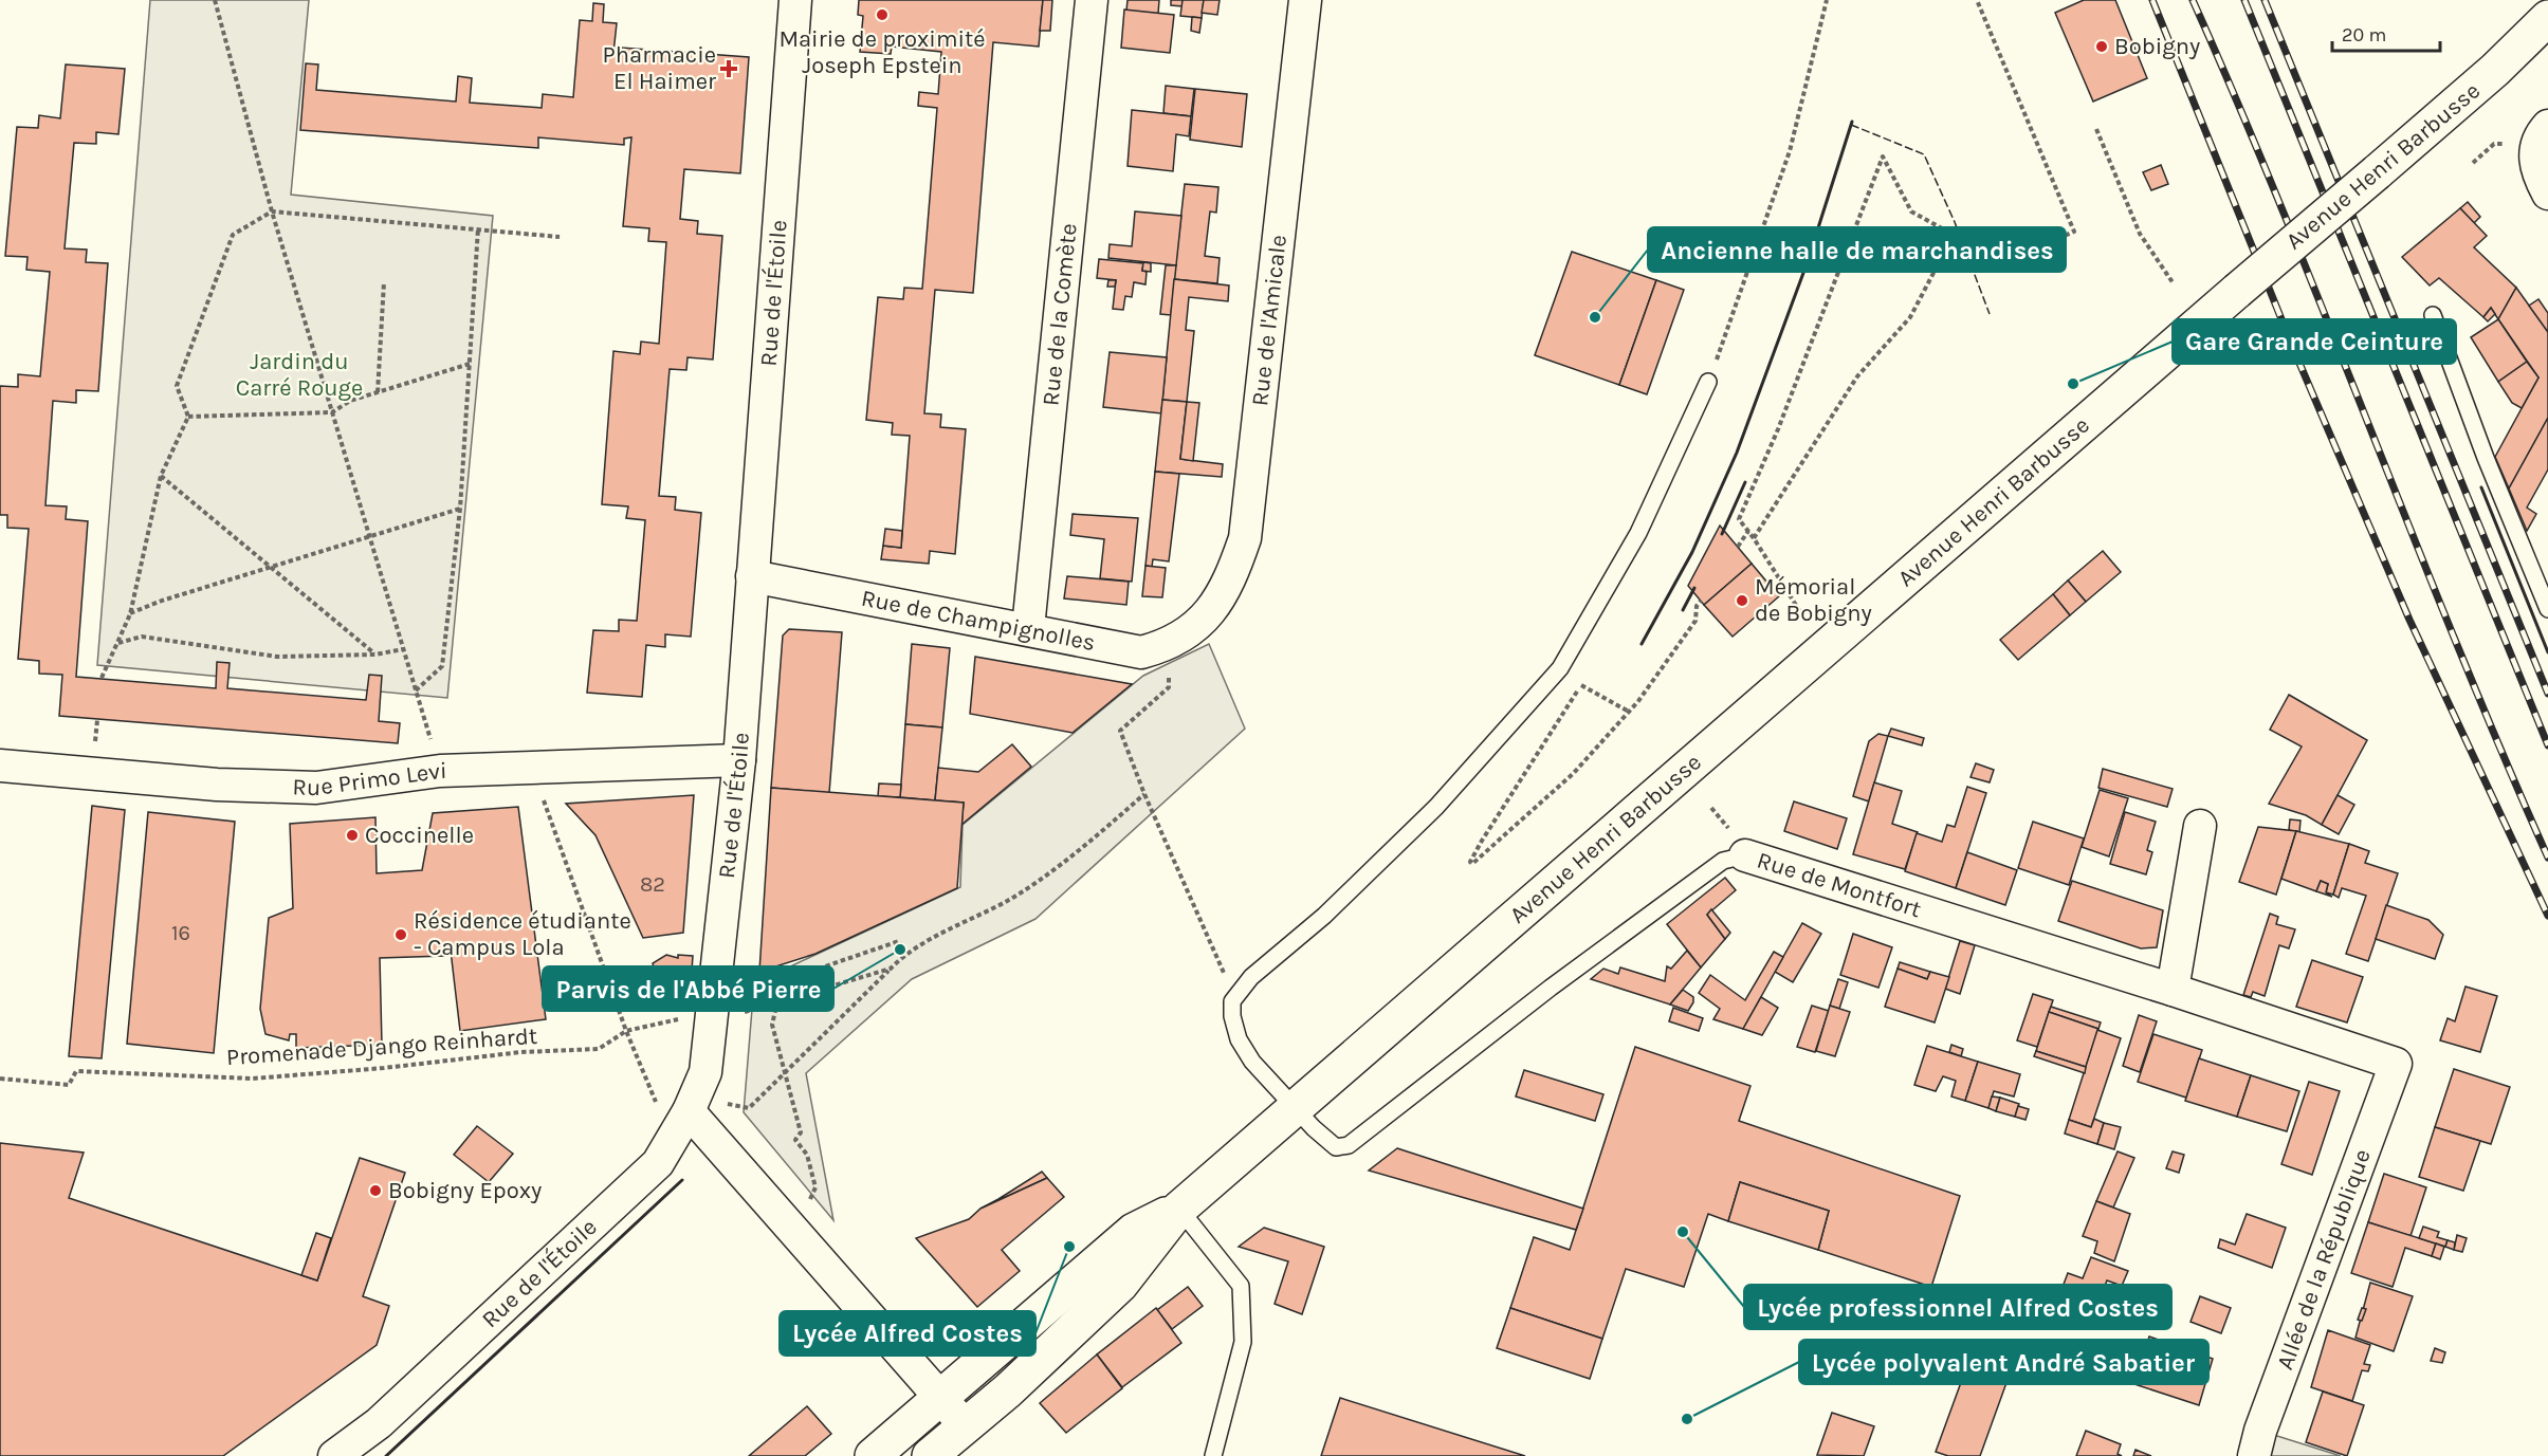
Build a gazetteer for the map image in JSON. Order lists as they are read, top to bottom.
{
  "streets": {
    "main road": ["Avenue Henri Barbusse"],
    "street": [
      "Rue de l'Étoile",
      "Rue de la Comète",
      "Rue de l'Amicale",
      "Rue de Champignolles",
      "Rue Primo Levi",
      "Rue de Montfort",
      "Allée de la République"
    ],
    "path": ["Promenade Django Reinhardt"]
  },
  "crossings": [
    ["Avenue Henri Barbusse", "Rue de Montfort"],
    ["Rue de l'Étoile", "Rue de Champignolles"],
    ["Rue de l'Étoile", "Rue Primo Levi"],
    ["Rue de la Comète", "Rue de Champignolles"],
    ["Rue de l'Amicale", "Rue de Champignolles"],
    ["Rue de Montfort", "Allée de la République"]
  ],
  "parks": ["Jardin du Carré Rouge"],
  "places": {
    "other": [
      "Mairie de proximité Joseph Epstein",
      "Bobigny",
      "Ancienne halle de marchandises",
      "Gare Grande Ceinture",
      "Mémorial de Bobigny",
      "Coccinelle",
      "Résidence étudiante - Campus Lola",
      "Parvis de l'Abbé Pierre",
      "Bobigny Epoxy",
      "Lycée professionnel Alfred Costes",
      "Lycée Alfred Costes",
      "Lycée polyvalent André Sabatier"
    ],
    "health": ["Pharmacie El Haimer"]
  },
  "house_numbers": ["82", "16"],
  "scale_bar": "20 m"
}
